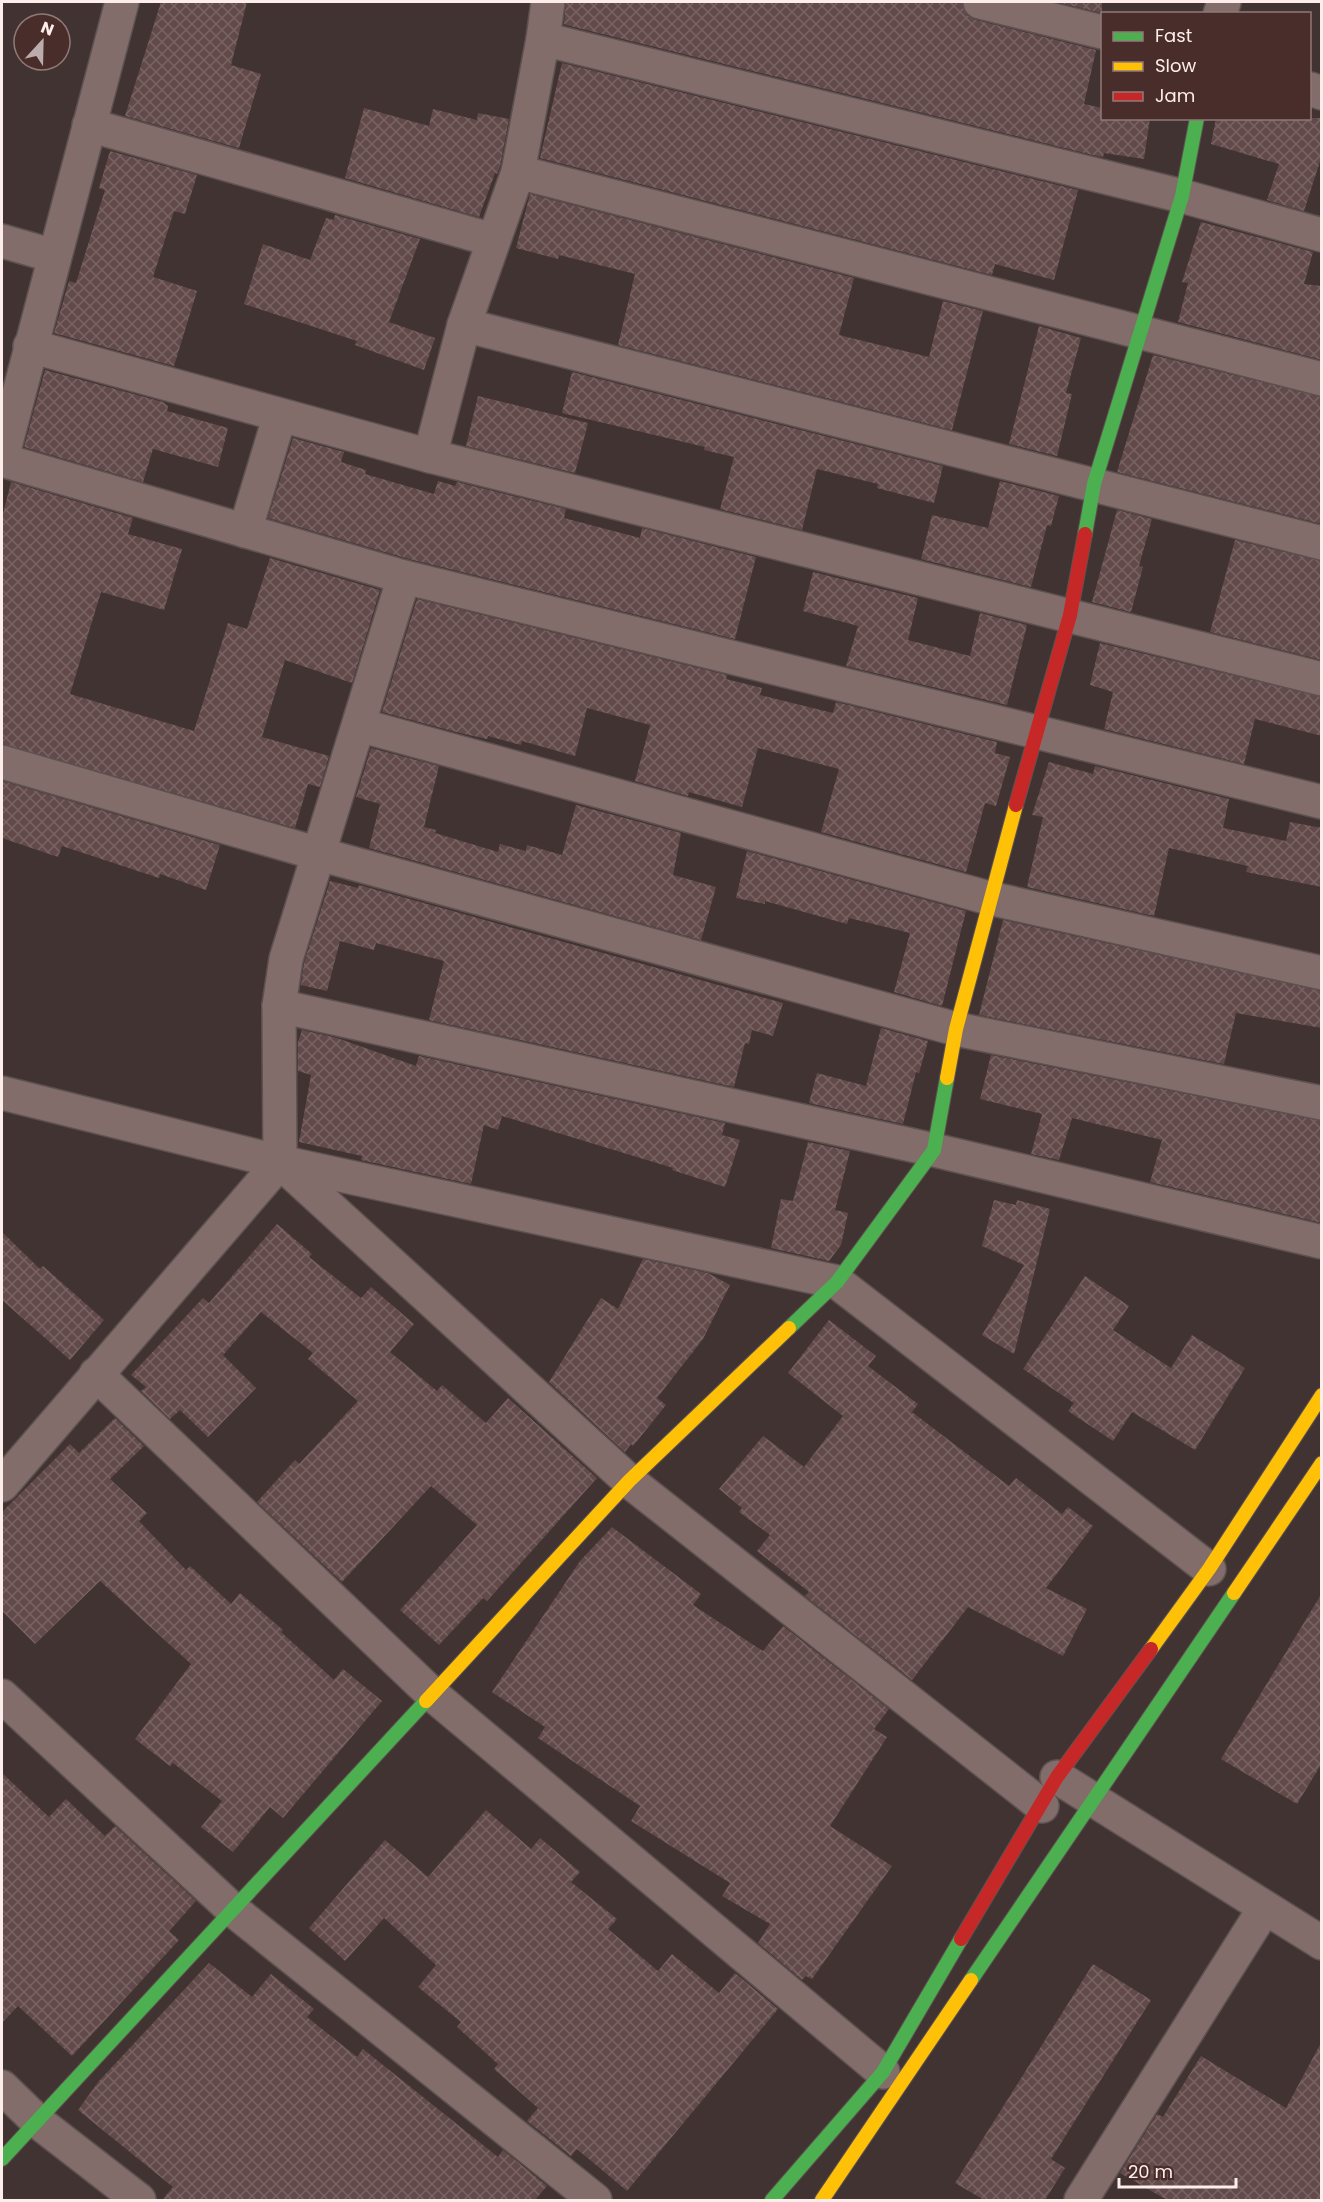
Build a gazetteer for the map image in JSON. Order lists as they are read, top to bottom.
{
  "legend": ["Fast", "Slow", "Jam"],
  "scale_bar": "20 m",
  "north": "top"
}
